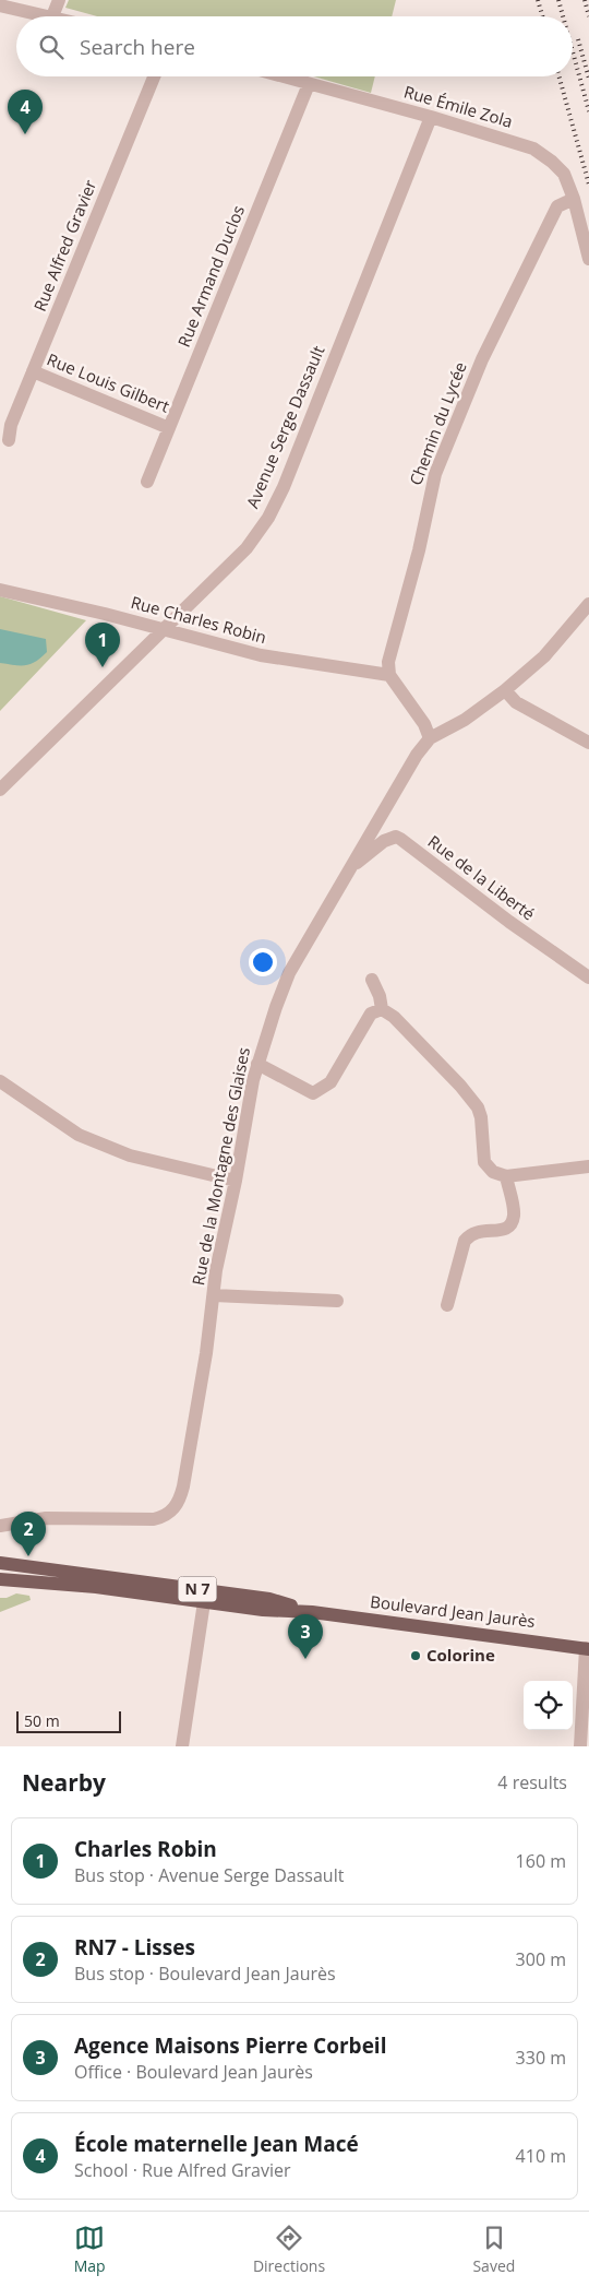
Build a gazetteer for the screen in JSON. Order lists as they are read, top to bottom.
{
  "streets": {
    "main road": ["N 7", "Boulevard Jean Jaurès"],
    "street": [
      "Rue Émile Zola",
      "Rue Alfred Gravier",
      "Rue Armand Duclos",
      "Rue Louis Gilbert",
      "Chemin du Lycée",
      "Avenue Serge Dassault",
      "Rue Charles Robin",
      "Rue de la Liberté",
      "Rue de la Montagne des Glaises"
    ]
  },
  "crossings": [
    ["Rue Émile Zola", "Rue Armand Duclos"],
    ["Rue Émile Zola", "Chemin du Lycée"],
    ["Rue Émile Zola", "Avenue Serge Dassault"],
    ["Rue Alfred Gravier", "Rue Louis Gilbert"],
    ["Rue Armand Duclos", "Rue Louis Gilbert"],
    ["Chemin du Lycée", "Rue Charles Robin"],
    ["Avenue Serge Dassault", "Rue Charles Robin"],
    ["Rue de la Liberté", "Rue de la Montagne des Glaises"]
  ],
  "places": ["Colorine"],
  "scale_bar": "50 m",
  "page": {
    "search": "Search here",
    "pins": [
      "4",
      "1",
      "2",
      "3"
    ],
    "scale": "50 m",
    "heading": ["Nearby", "4 results"],
    "list": [
      {
        "mark": "1",
        "name": "Charles Robin",
        "note": "Bus stop · Avenue Serge Dassault",
        "value": "160 m"
      },
      {
        "mark": "2",
        "name": "RN7 - Lisses",
        "note": "Bus stop · Boulevard Jean Jaurès",
        "value": "300 m"
      },
      {
        "mark": "3",
        "name": "Agence Maisons Pierre Corbeil",
        "note": "Office · Boulevard Jean Jaurès",
        "value": "330 m"
      },
      {
        "mark": "4",
        "name": "École maternelle Jean Macé",
        "note": "School · Rue Alfred Gravier",
        "value": "410 m"
      }
    ],
    "nav": ["Map", "Directions", "Saved"]
  }
}
